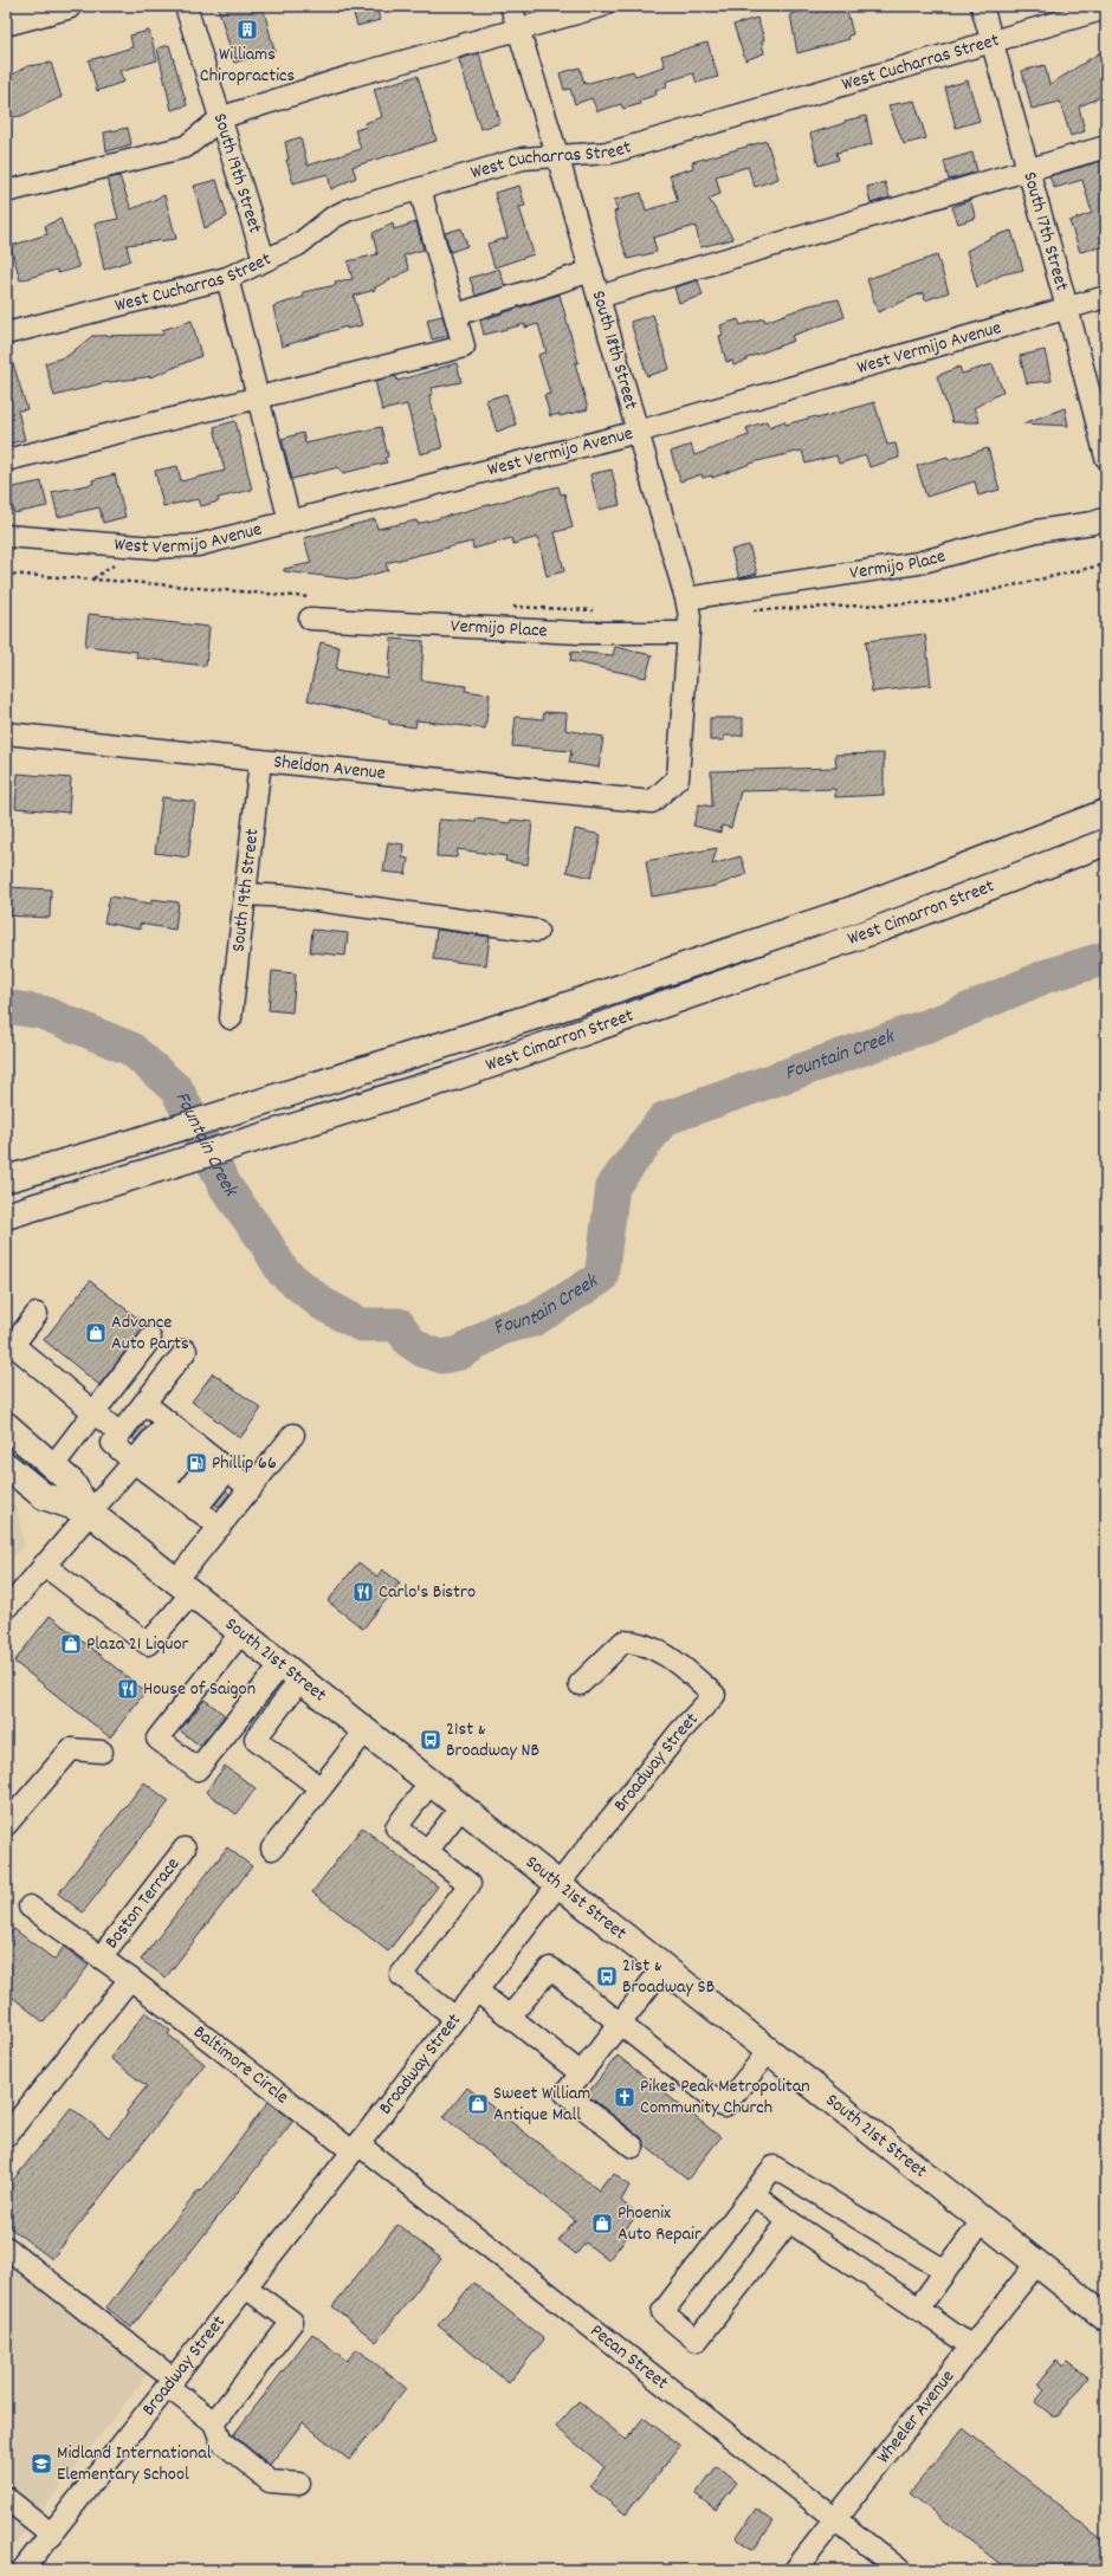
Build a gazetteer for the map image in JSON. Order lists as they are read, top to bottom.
{
  "streets": {
    "main road": ["West Cimarron Street", "South 21st Street"],
    "street": [
      "West Cucharras Street",
      "South 19th Street",
      "South 17th Street",
      "West Vermijo Avenue",
      "South 18th Street",
      "Vermijo Place",
      "Sheldon Avenue",
      "Broadway Street",
      "Boston Terrace",
      "Baltimore Circle",
      "Pecan Street",
      "Wheeler Avenue"
    ]
  },
  "crossings": [
    ["West Cucharras Street", "South 19th Street"],
    ["West Cucharras Street", "South 17th Street"],
    ["West Cucharras Street", "South 18th Street"],
    ["South 19th Street", "Sheldon Avenue"],
    ["South 17th Street", "West Vermijo Avenue"],
    ["West Vermijo Avenue", "South 18th Street"],
    ["South 18th Street", "Vermijo Place"],
    ["South 18th Street", "Sheldon Avenue"],
    ["South 21st Street", "Broadway Street"],
    ["South 21st Street", "Wheeler Avenue"],
    ["Broadway Street", "Baltimore Circle"],
    ["Broadway Street", "Pecan Street"],
    ["Boston Terrace", "Baltimore Circle"],
    ["Baltimore Circle", "Pecan Street"],
    ["Pecan Street", "Wheeler Avenue"]
  ],
  "water": ["Fountain Creek"],
  "places": {
    "building": ["Williams Chiropractics"],
    "shop": [
      "Advance Auto Parts",
      "Plaza 21 Liquor",
      "Sweet William Antique Mall",
      "Phoenix Auto Repair"
    ],
    "fuel station": ["Phillip 66"],
    "restaurant": ["Carlo's Bistro", "House of Saigon"],
    "bus stop": ["21st & Broadway NB", "21st & Broadway SB"],
    "church": ["Pikes Peak Metropolitan Community Church"],
    "school or university": ["Midland International Elementary School"]
  }
}
